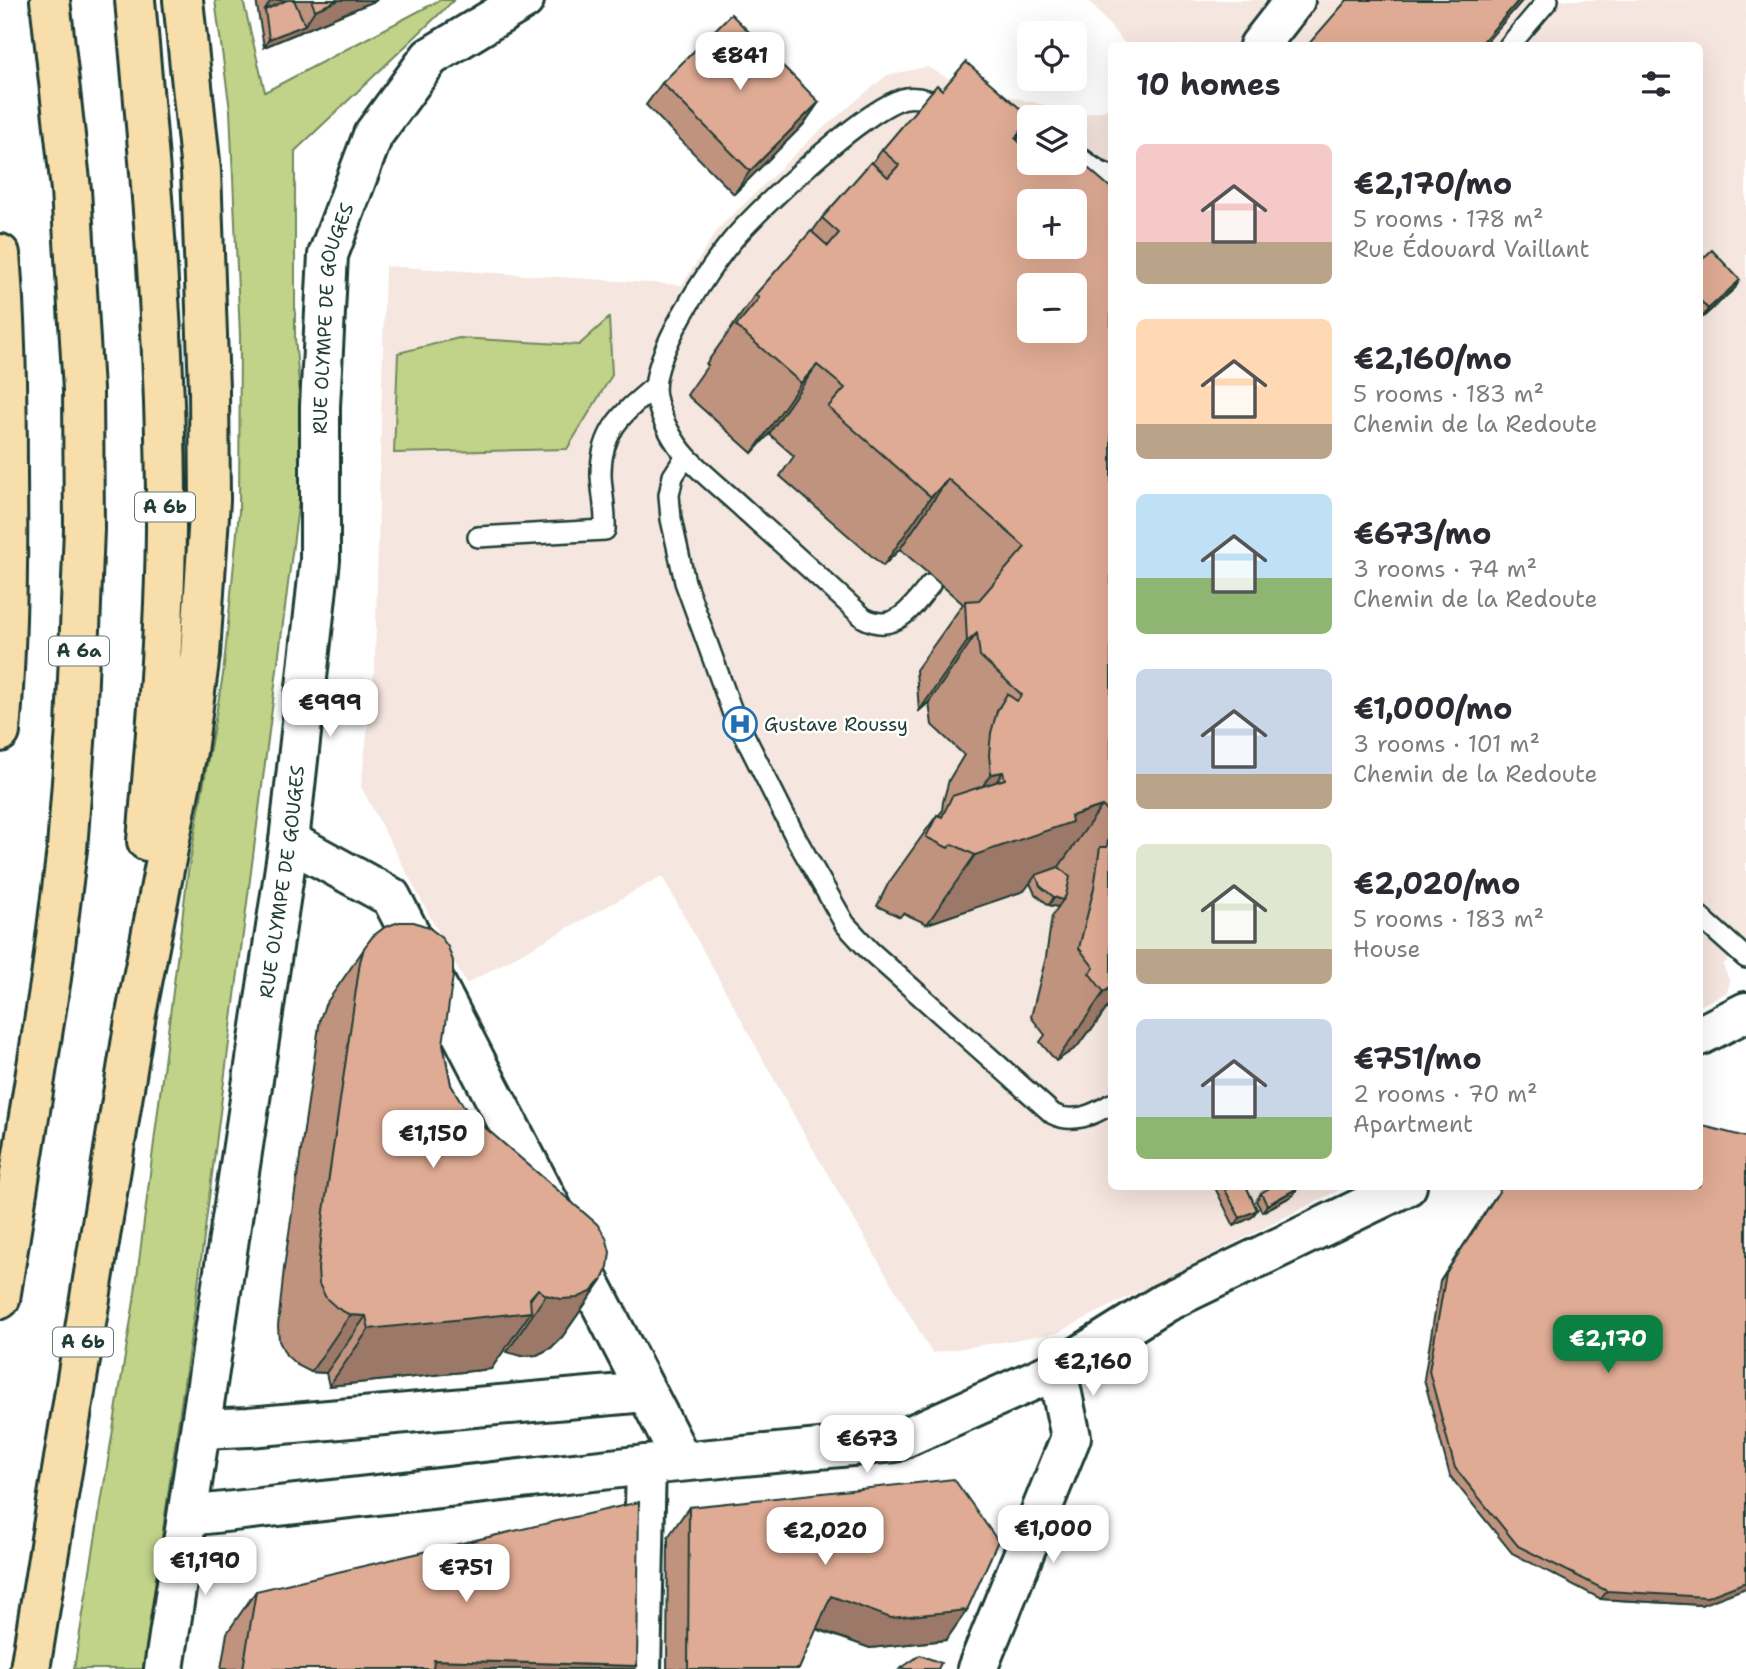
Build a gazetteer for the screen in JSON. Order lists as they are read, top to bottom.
{
  "streets": {
    "highway": ["A 6b", "A 6a"],
    "street": ["RUE OLYMPE DE GOUGES"]
  },
  "places": {
    "hospital": ["Gustave Roussy"]
  },
  "page": {
    "map_buttons": ["+", "−"],
    "price": [
      "€841",
      "€999",
      "€1,150",
      "€2,170",
      "€2,160",
      "€673",
      "€1,000",
      "€2,020",
      "€1,190",
      "€751"
    ],
    "heading": "10 homes",
    "list": [
      {
        "name": "€2,170/mo",
        "note": "5 rooms · 178 m² · Rue Édouard Vaillant"
      },
      {
        "name": "€2,160/mo",
        "note": "5 rooms · 183 m² · Chemin de la Redoute"
      },
      {
        "name": "€673/mo",
        "note": "3 rooms · 74 m² · Chemin de la Redoute"
      },
      {
        "name": "€1,000/mo",
        "note": "3 rooms · 101 m² · Chemin de la Redoute"
      },
      {
        "name": "€2,020/mo",
        "note": "5 rooms · 183 m² · House"
      },
      {
        "name": "€751/mo",
        "note": "2 rooms · 70 m² · Apartment"
      }
    ]
  }
}
